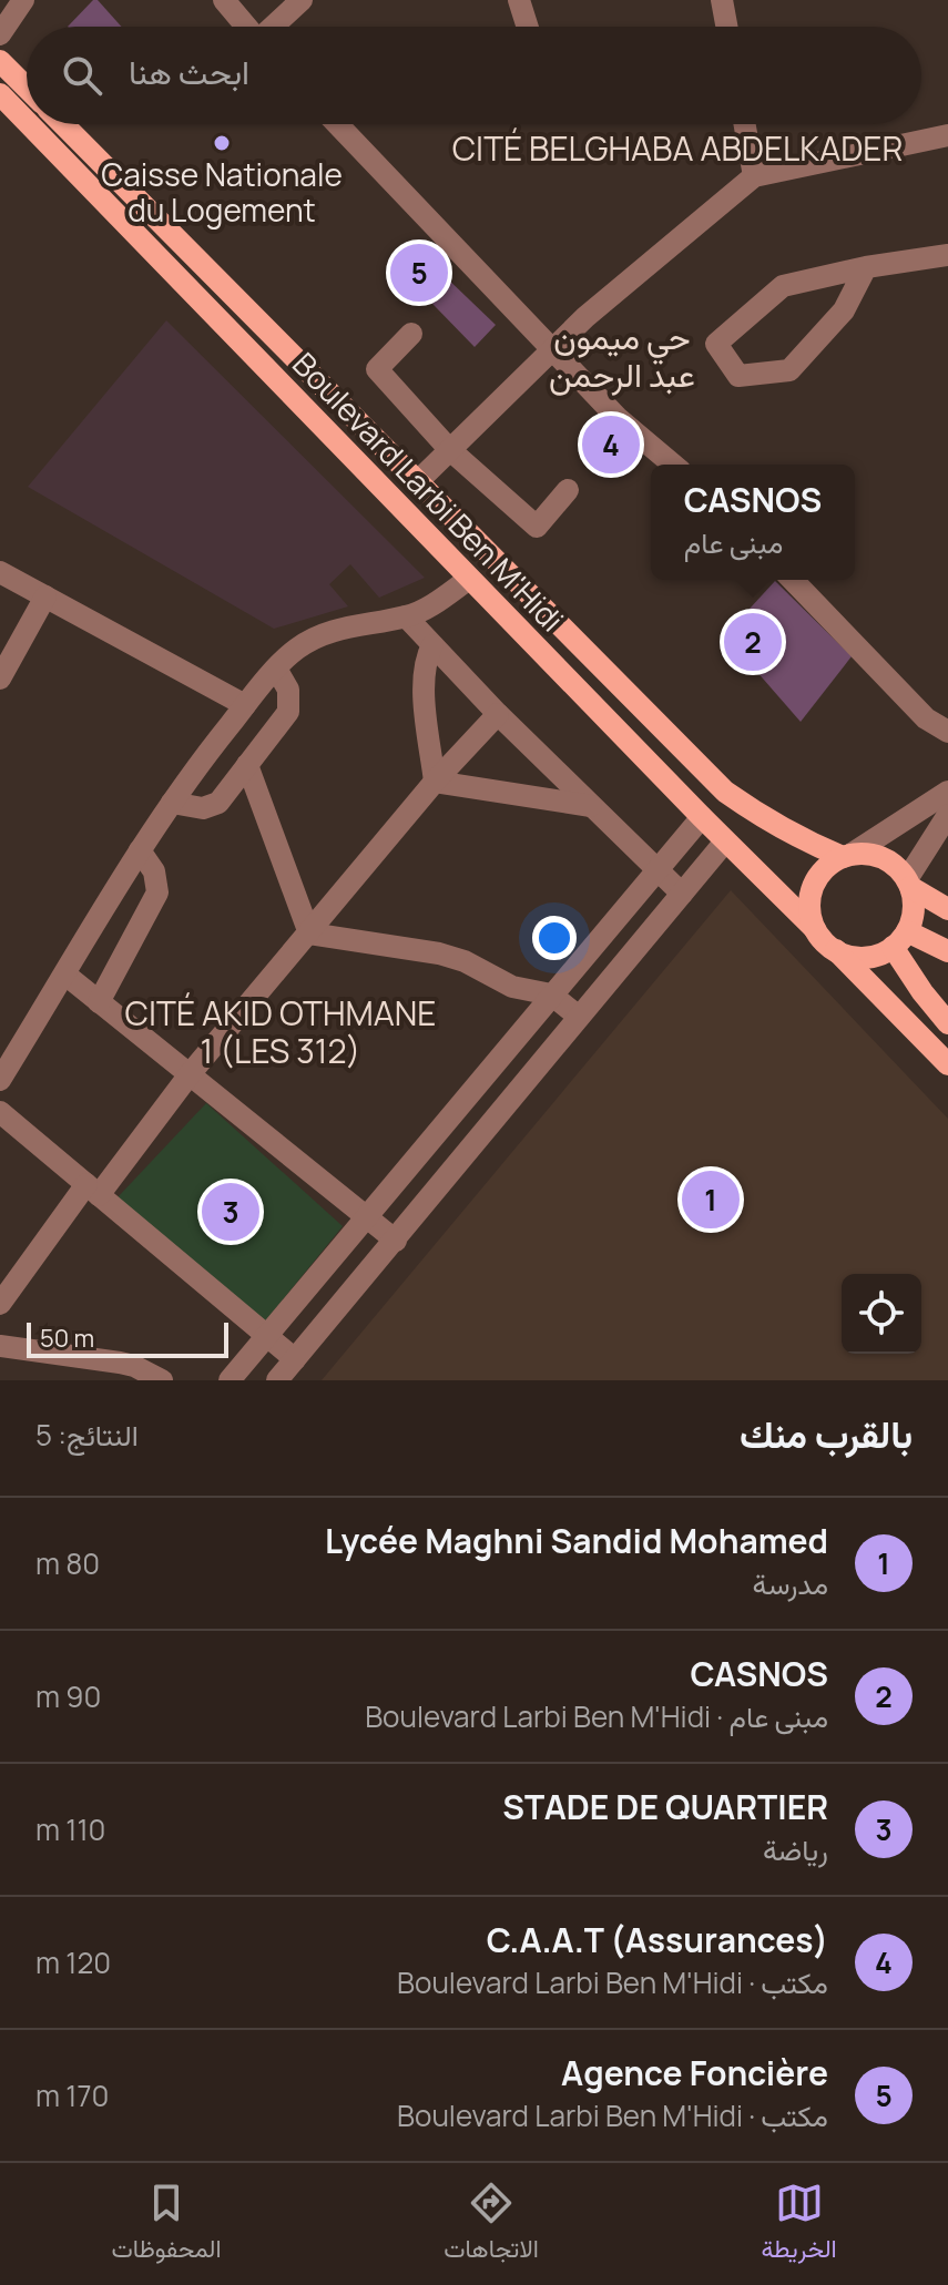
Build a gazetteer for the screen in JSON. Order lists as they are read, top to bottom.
{
  "streets": {
    "main road": ["Boulevard Larbi Ben M'Hidi"]
  },
  "districts": ["CITÉ BELGHABA ABDELKADER", "حي ميمون عبد الرحمن", "CITÉ AKID OTHMANE 1 (LES 312)"],
  "places": ["Caisse Nationale du Logement"],
  "scale_bar": "50 m",
  "page": {
    "search": "ابحث هنا",
    "pins": [
      "5",
      "4",
      "2",
      "1",
      "3"
    ],
    "popup": ["CASNOS", "مبنى عام"],
    "scale": "50 m",
    "heading": ["بالقرب منك", "النتائج: 5"],
    "list": [
      {
        "mark": "1",
        "name": "Lycée Maghni Sandid Mohamed",
        "note": "مدرسة",
        "value": "80 m"
      },
      {
        "mark": "2",
        "name": "CASNOS",
        "note": "مبنى عام · Boulevard Larbi Ben M'Hidi",
        "value": "90 m"
      },
      {
        "mark": "3",
        "name": "STADE DE QUARTIER",
        "note": "رياضة",
        "value": "110 m"
      },
      {
        "mark": "4",
        "name": "C.A.A.T (Assurances)",
        "note": "مكتب · Boulevard Larbi Ben M'Hidi",
        "value": "120 m"
      },
      {
        "mark": "5",
        "name": "Agence Foncière",
        "note": "مكتب · Boulevard Larbi Ben M'Hidi",
        "value": "170 m"
      }
    ],
    "nav": ["الخريطة", "الاتجاهات", "المحفوظات"]
  }
}
